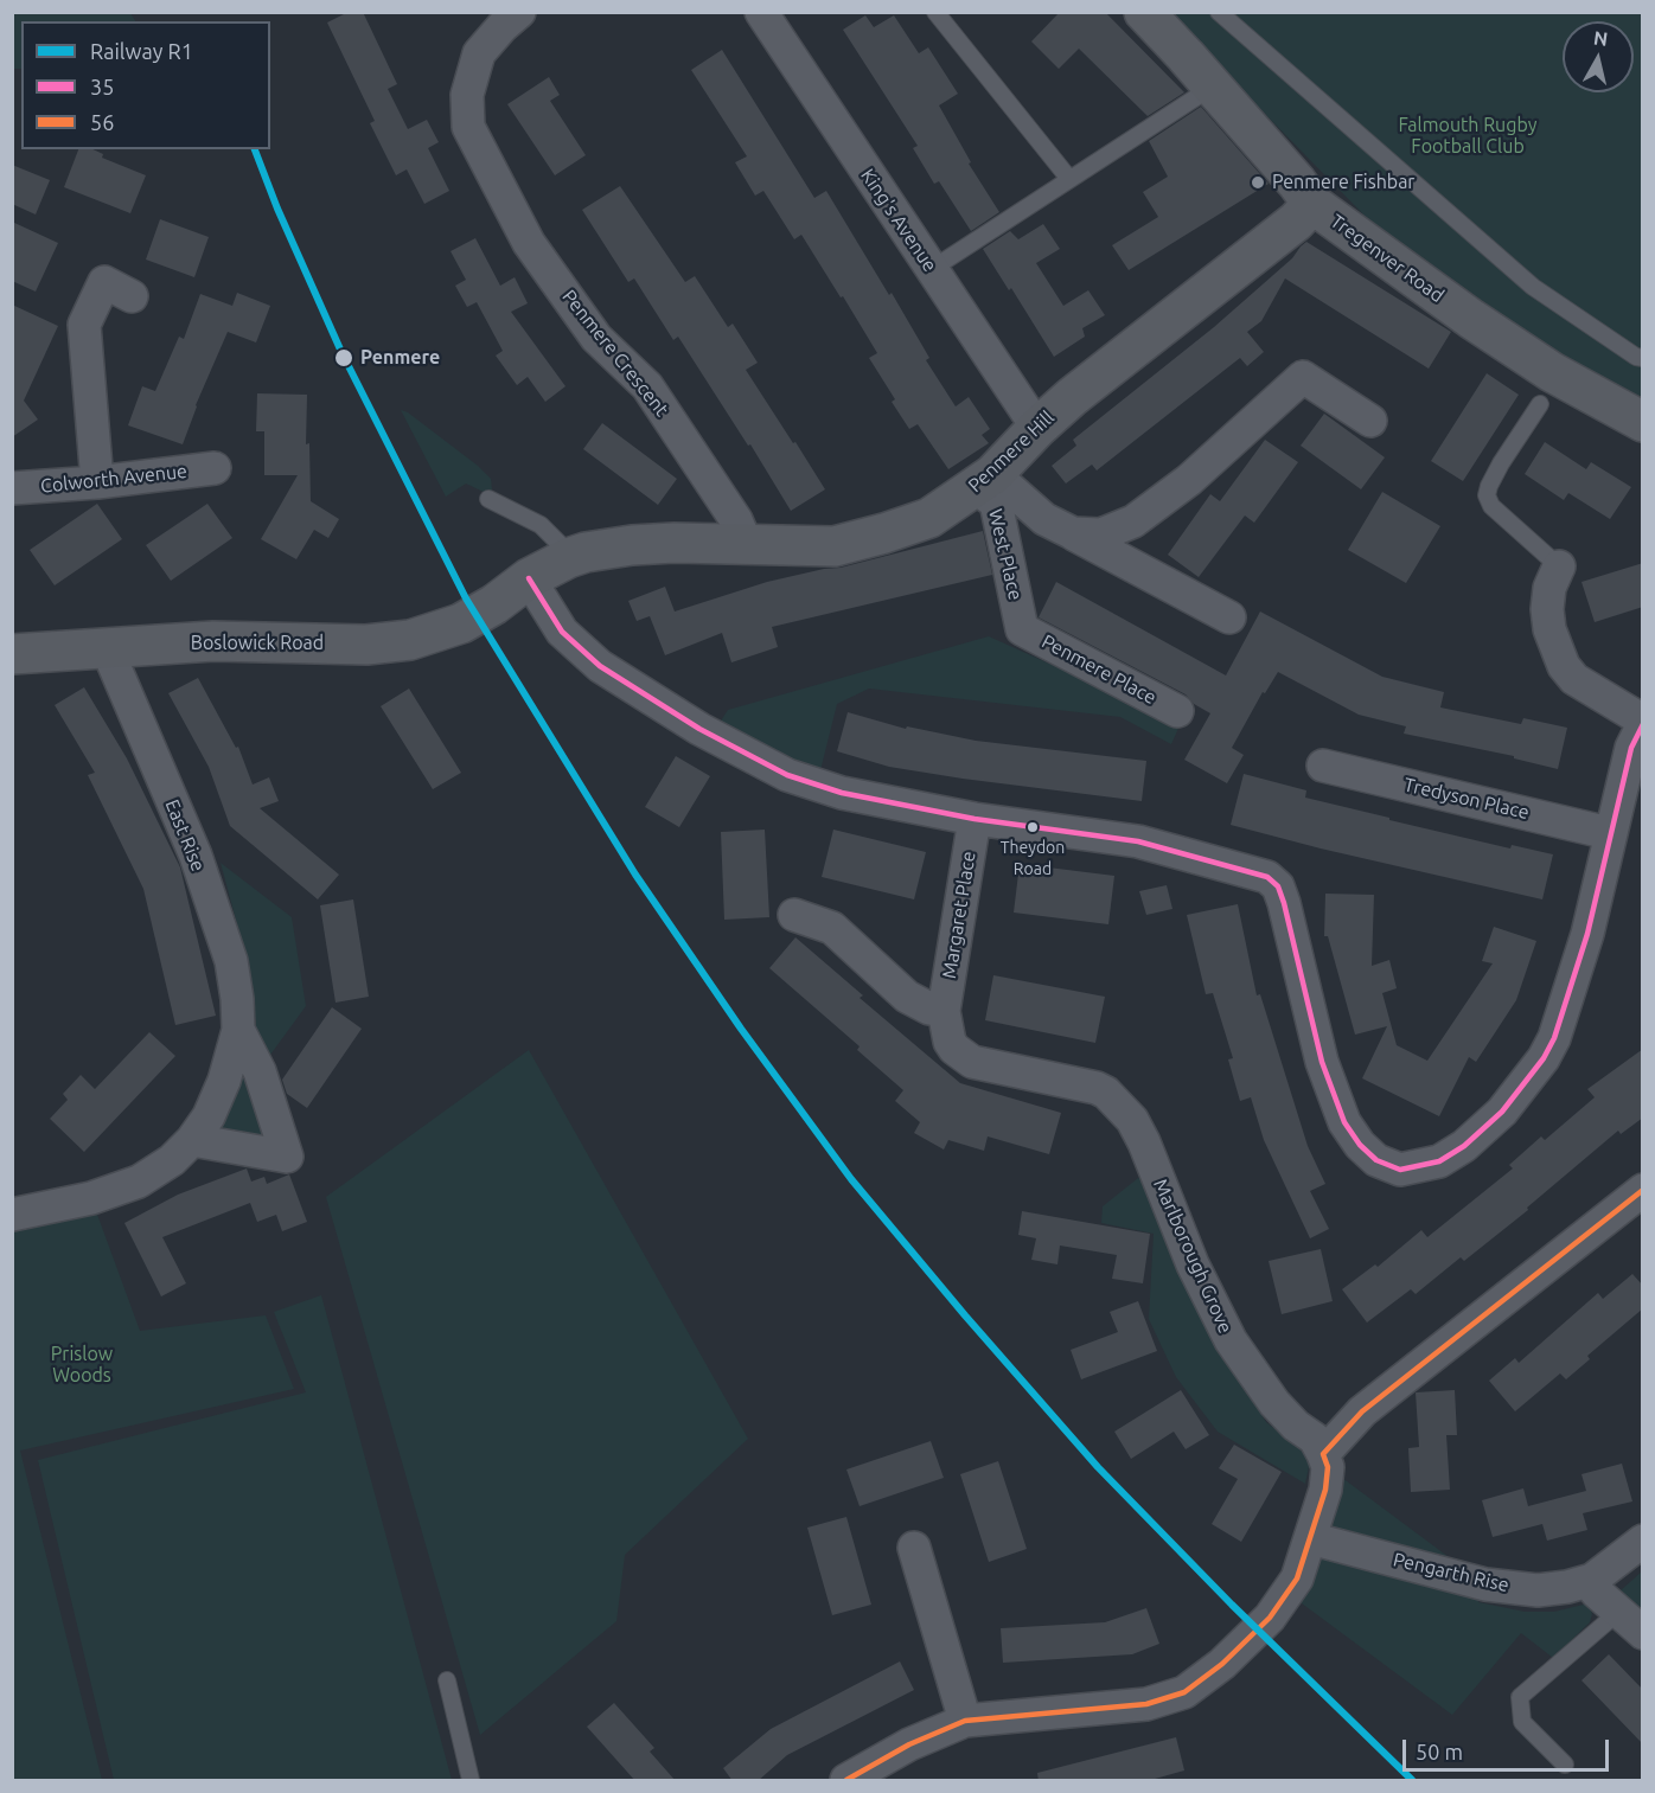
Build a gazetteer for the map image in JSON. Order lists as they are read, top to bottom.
{
  "streets": {
    "street": [
      "King's Avenue",
      "Tregenver Road",
      "Penmere Crescent",
      "Penmere Hill",
      "Colworth Avenue",
      "West Place",
      "Boslowick Road",
      "Penmere Place",
      "Tredyson Place",
      "East Rise",
      "Margaret Place",
      "Marlborough Grove",
      "Pengarth Rise"
    ]
  },
  "crossings": [
    ["King's Avenue", "Penmere Hill"],
    ["Tregenver Road", "Penmere Hill"],
    ["Penmere Crescent", "Penmere Hill"],
    ["Penmere Hill", "West Place"],
    ["Penmere Hill", "Boslowick Road"],
    ["West Place", "Penmere Place"],
    ["Boslowick Road", "East Rise"],
    ["Margaret Place", "Marlborough Grove"]
  ],
  "parks": ["Falmouth Rugby Football Club", "Prislow Woods"],
  "places": ["Penmere Fishbar", "Penmere", "Theydon Road"],
  "lines": ["rail line R1", "transit line 35", "transit line 56"],
  "legend": ["Railway R1", "35", "56"],
  "scale_bar": "50 m",
  "north": "top"
}
